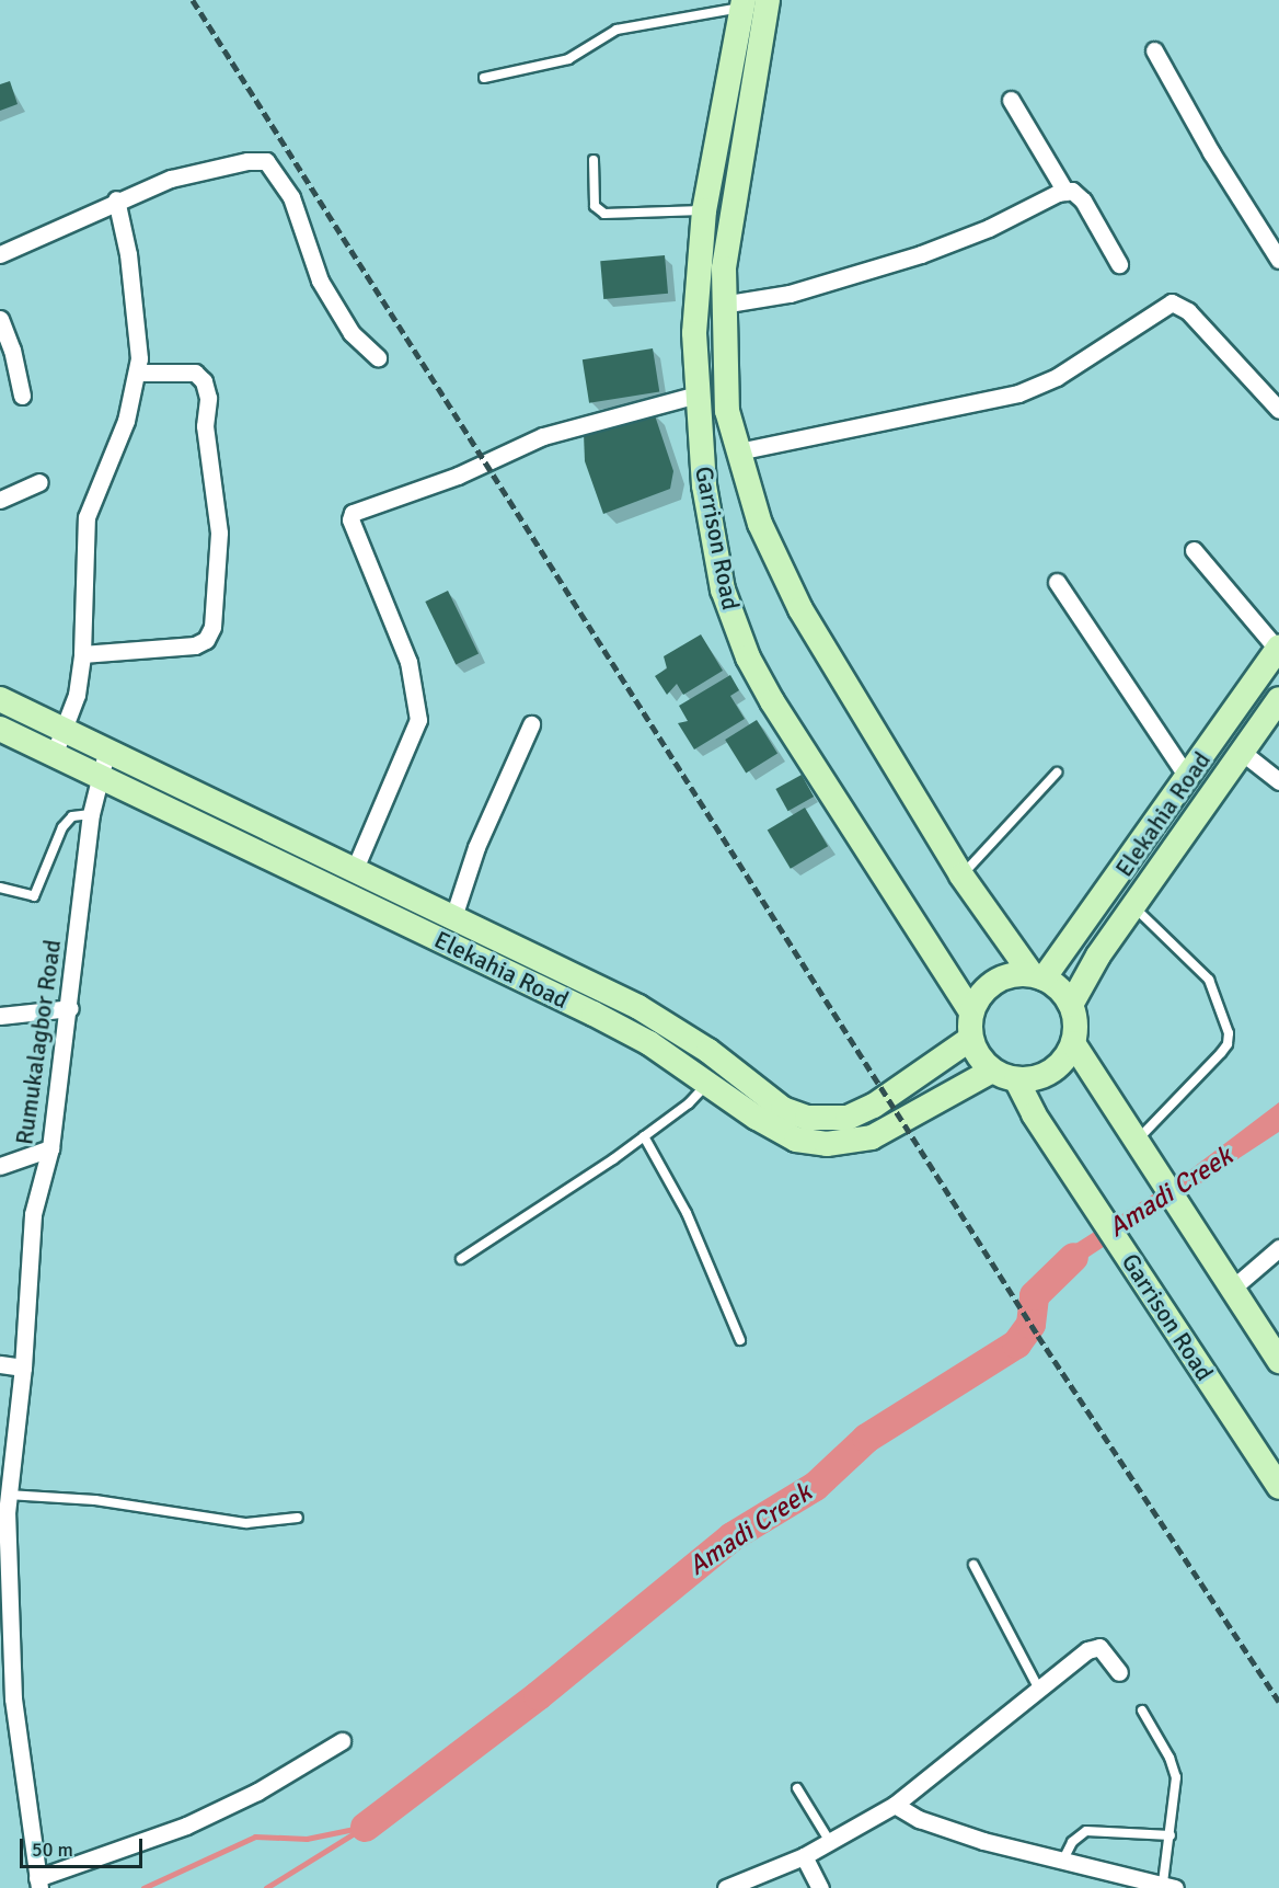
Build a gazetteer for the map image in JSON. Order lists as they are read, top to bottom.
{
  "streets": {
    "main road": ["Garrison Road", "Elekahia Road"],
    "street": ["Rumukalagbor Road"]
  },
  "crossings": [
    ["Garrison Road", "Elekahia Road"],
    ["Elekahia Road", "Rumukalagbor Road"]
  ],
  "water": ["Amadi Creek"],
  "scale_bar": "50 m"
}
